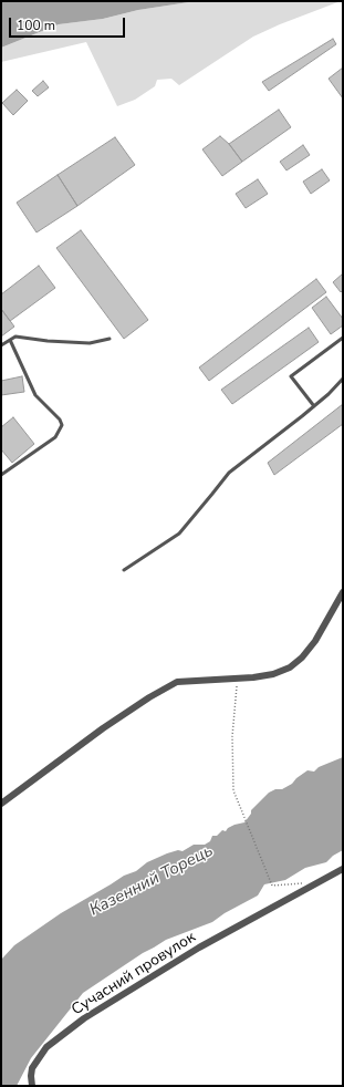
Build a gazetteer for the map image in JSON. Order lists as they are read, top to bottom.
{
  "streets": {
    "street": ["Сучасний провулок"]
  },
  "water": ["Казенний Торець"],
  "scale_bar": "100 m"
}
